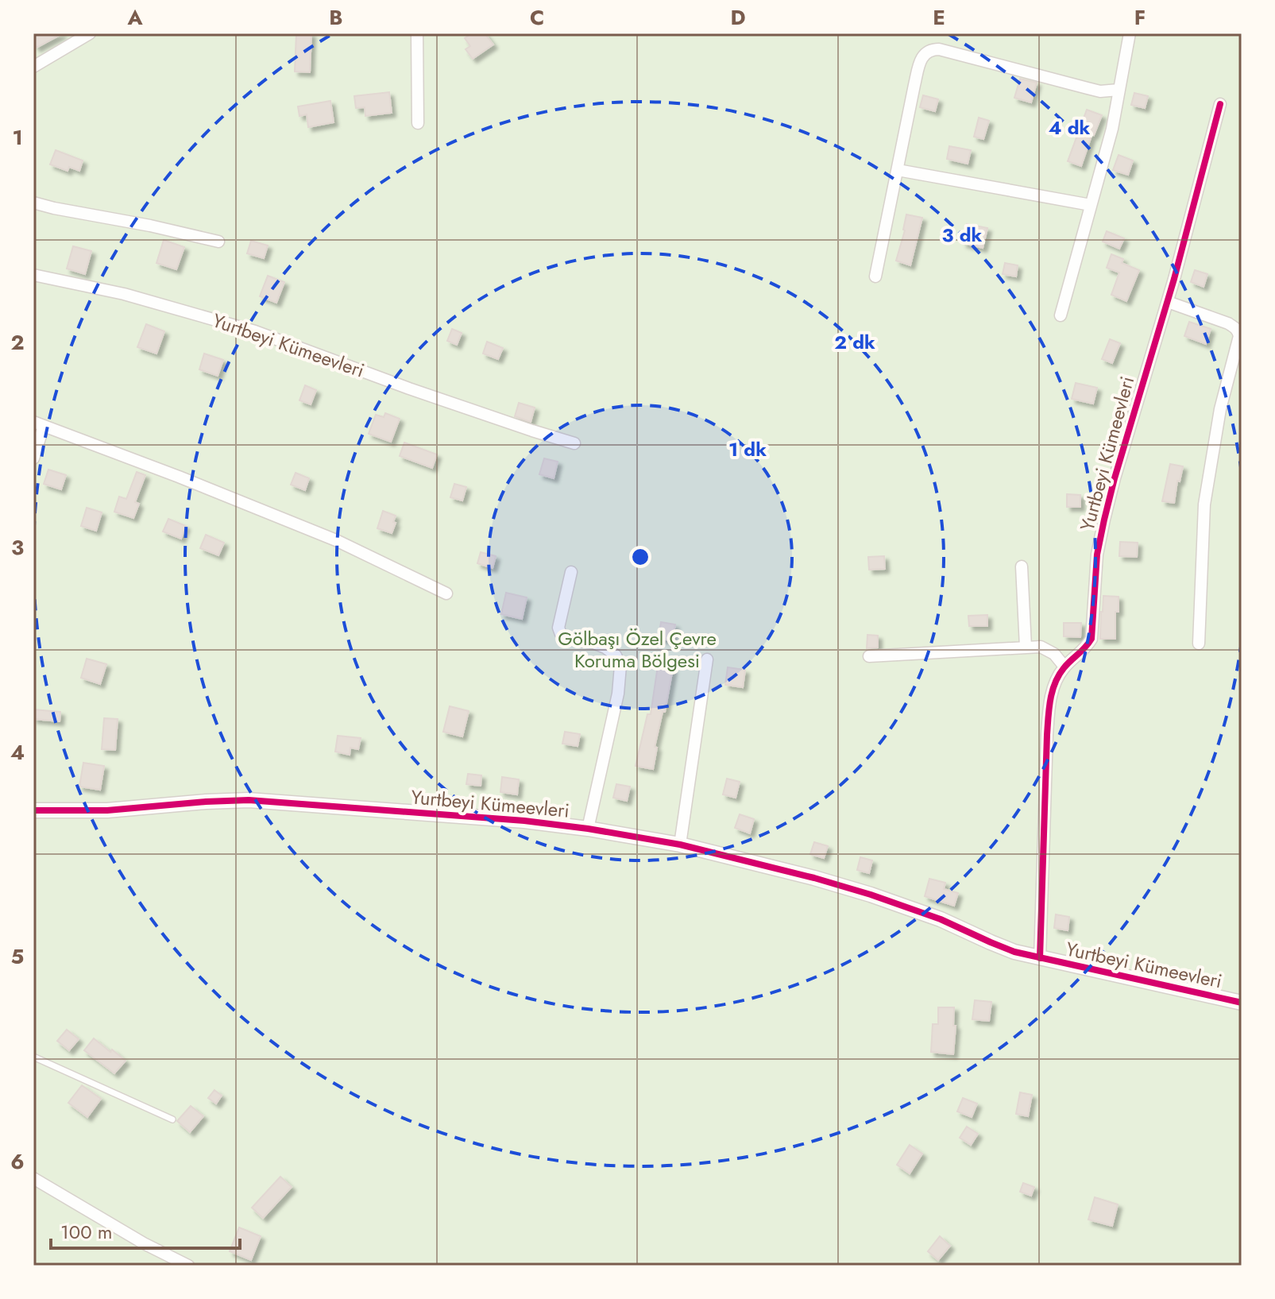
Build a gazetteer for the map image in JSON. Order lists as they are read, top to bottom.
{
  "streets": {
    "street": ["Yurtbeyi Kümeevleri"]
  },
  "parks": ["Gölbaşı Özel Çevre Koruma Bölgesi"],
  "scale_bar": "100 m",
  "grid": {
    "columns": [
      "A",
      "B",
      "C",
      "D",
      "E",
      "F"
    ],
    "rows": [
      "1",
      "2",
      "3",
      "4",
      "5",
      "6"
    ]
  },
  "rings": [
    "4 dk",
    "3 dk",
    "2 dk",
    "1 dk"
  ]
}
